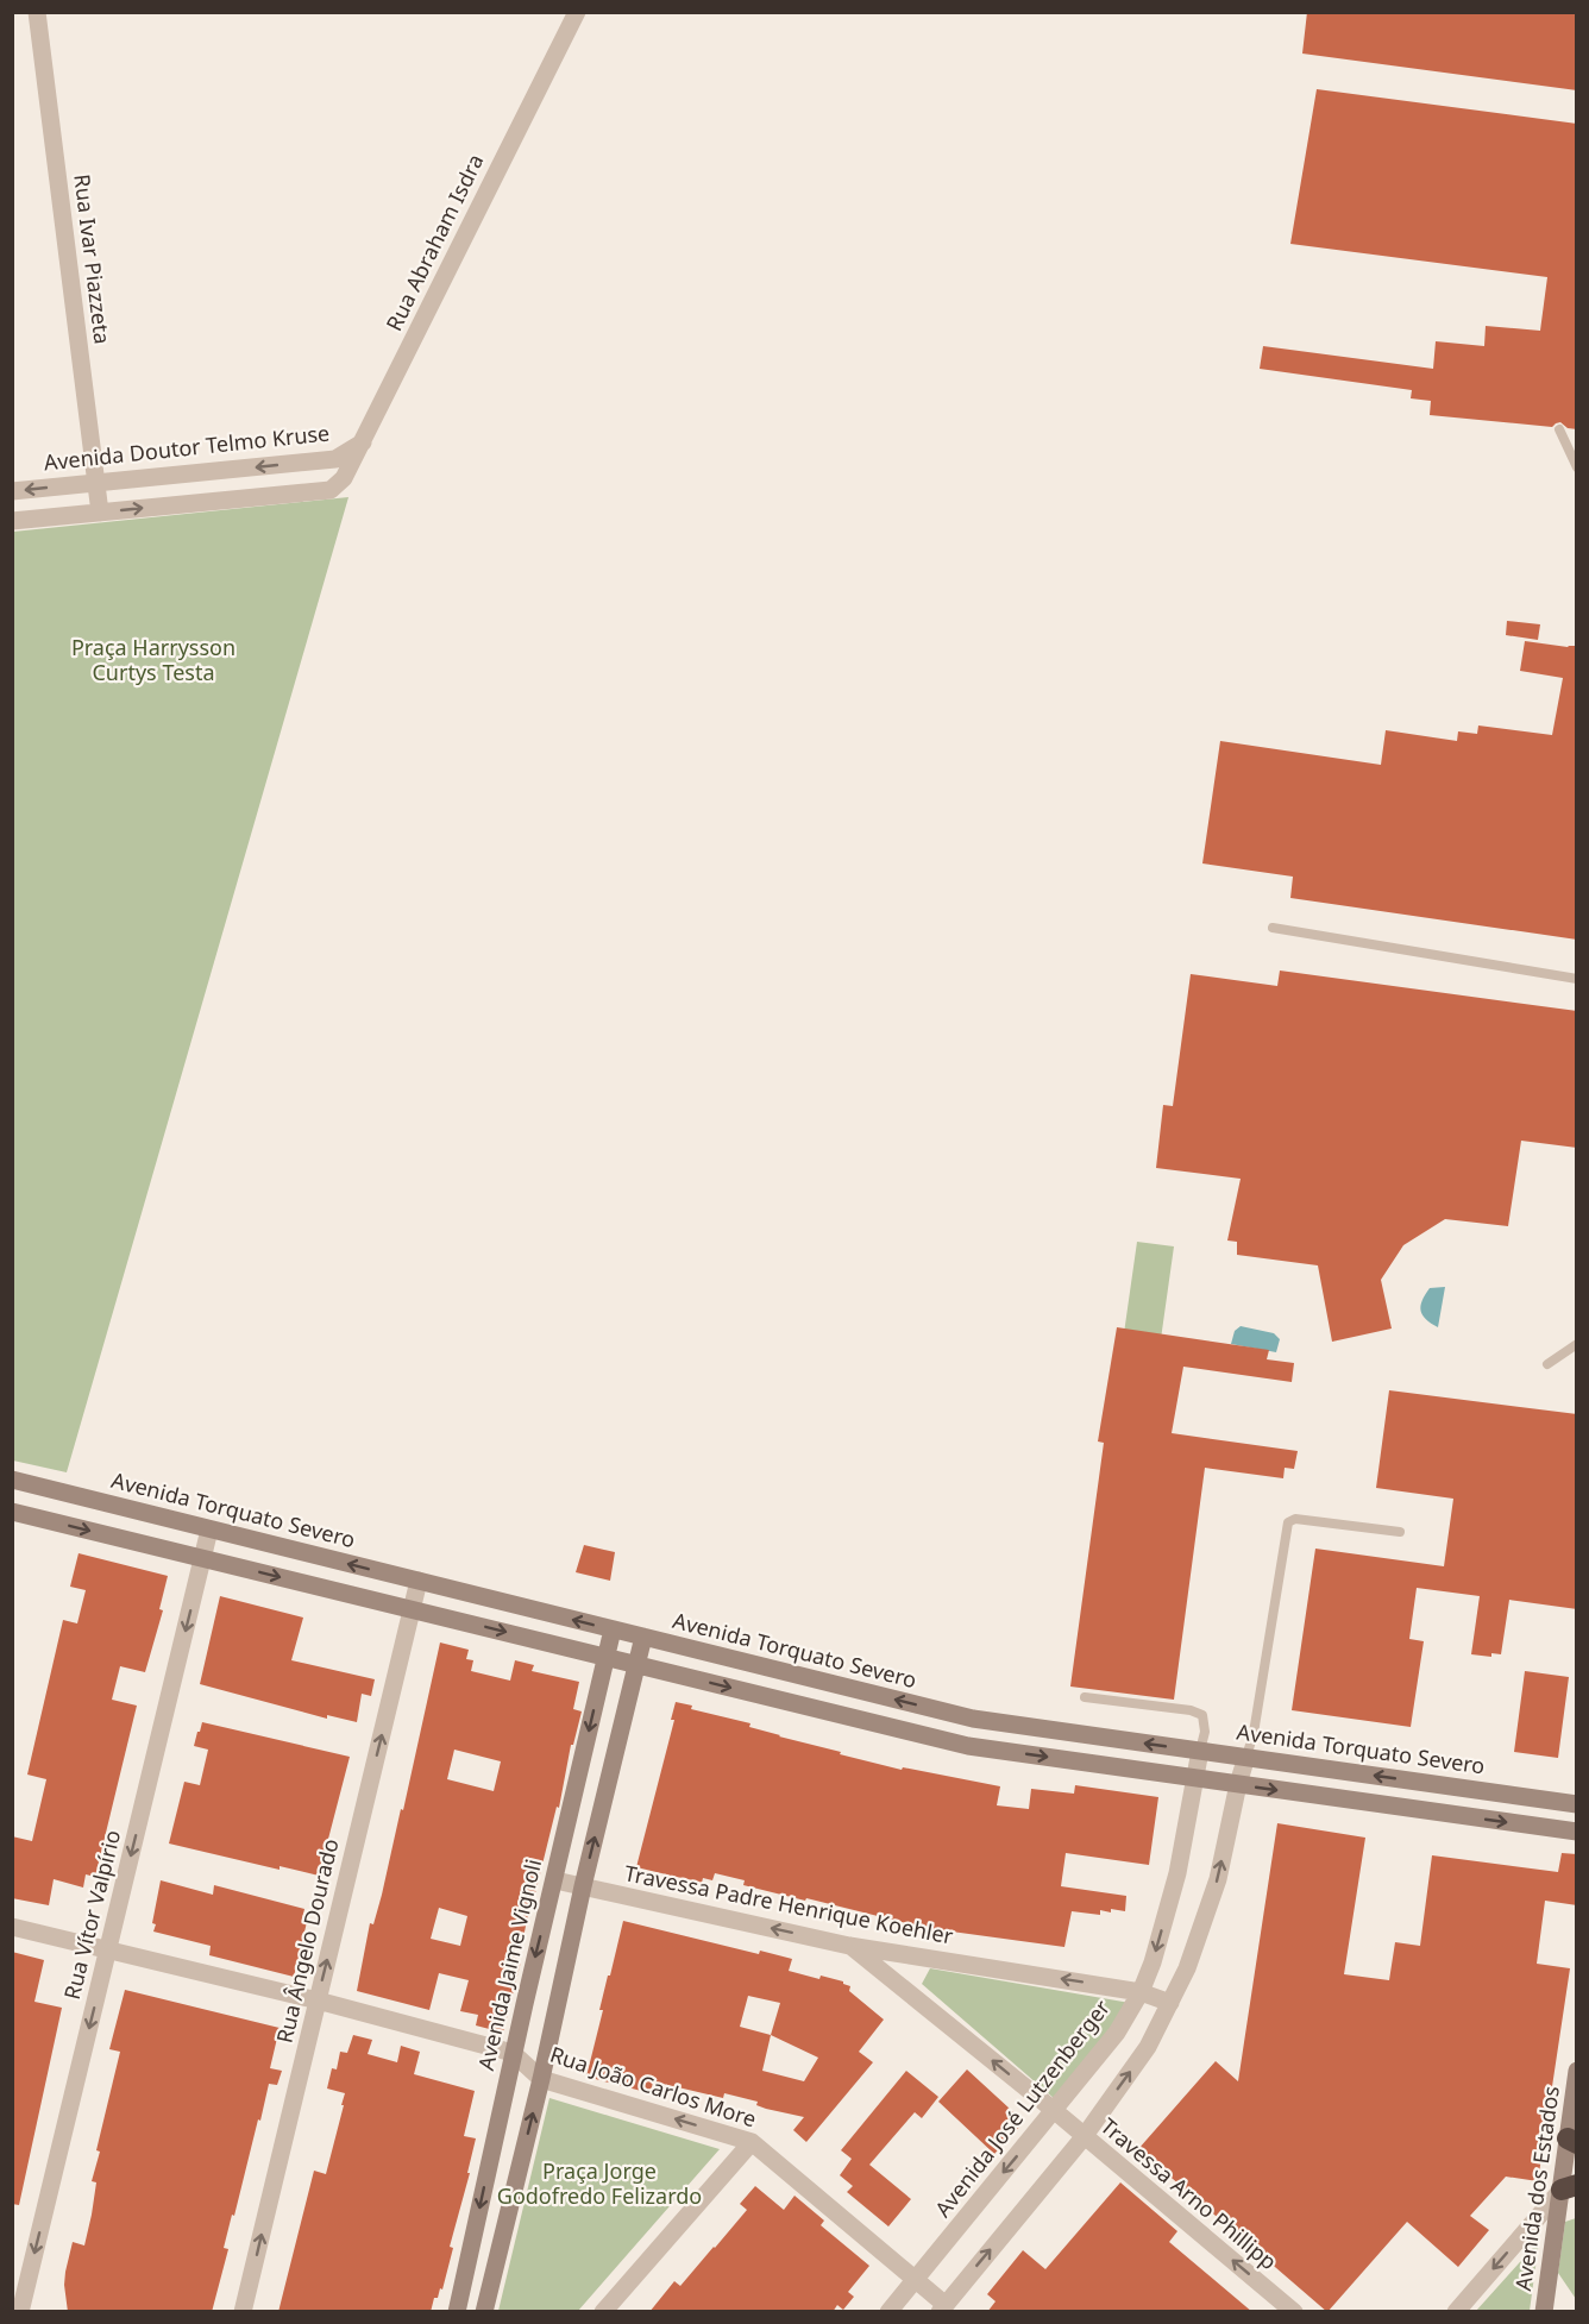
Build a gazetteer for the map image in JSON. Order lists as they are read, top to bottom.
{
  "streets": {
    "street": [
      "Rua Abraham Isdra",
      "Rua Ivar Piazzeta",
      "Avenida Doutor Telmo Kruse",
      "Avenida Torquato Severo",
      "Travessa Padre Henrique Koehler",
      "Rua Vítor Valpírio",
      "Rua Ângelo Dourado",
      "Avenida Jaime Vignoli",
      "Rua João Carlos More",
      "Avenida José Lutzenberger",
      "Avenida dos Estados",
      "Travessa Arno Phillipp"
    ]
  },
  "crossings": [
    ["Rua Abraham Isdra", "Rua Ivar Piazzeta"],
    ["Rua Abraham Isdra", "Avenida Doutor Telmo Kruse"],
    ["Rua Ivar Piazzeta", "Avenida Doutor Telmo Kruse"],
    ["Avenida Torquato Severo", "Rua Vítor Valpírio"],
    ["Avenida Torquato Severo", "Rua Ângelo Dourado"],
    ["Avenida Torquato Severo", "Avenida Jaime Vignoli"],
    ["Avenida Torquato Severo", "Avenida José Lutzenberger"],
    ["Travessa Padre Henrique Koehler", "Avenida Jaime Vignoli"],
    ["Travessa Padre Henrique Koehler", "Avenida José Lutzenberger"],
    ["Travessa Padre Henrique Koehler", "Travessa Arno Phillipp"],
    ["Rua Vítor Valpírio", "Rua João Carlos More"],
    ["Rua Ângelo Dourado", "Rua João Carlos More"],
    ["Avenida Jaime Vignoli", "Rua João Carlos More"],
    ["Rua João Carlos More", "Avenida José Lutzenberger"],
    ["Avenida José Lutzenberger", "Travessa Arno Phillipp"]
  ],
  "one_way": [
    "Rua Abraham Isdra",
    "Avenida Doutor Telmo Kruse",
    "Travessa Padre Henrique Koehler",
    "Rua Vítor Valpírio",
    "Rua Ângelo Dourado",
    "Travessa Arno Phillipp"
  ],
  "parks": ["Praça Harrysson Curtys Testa", "Praça Jorge Godofredo Felizardo"]
}
